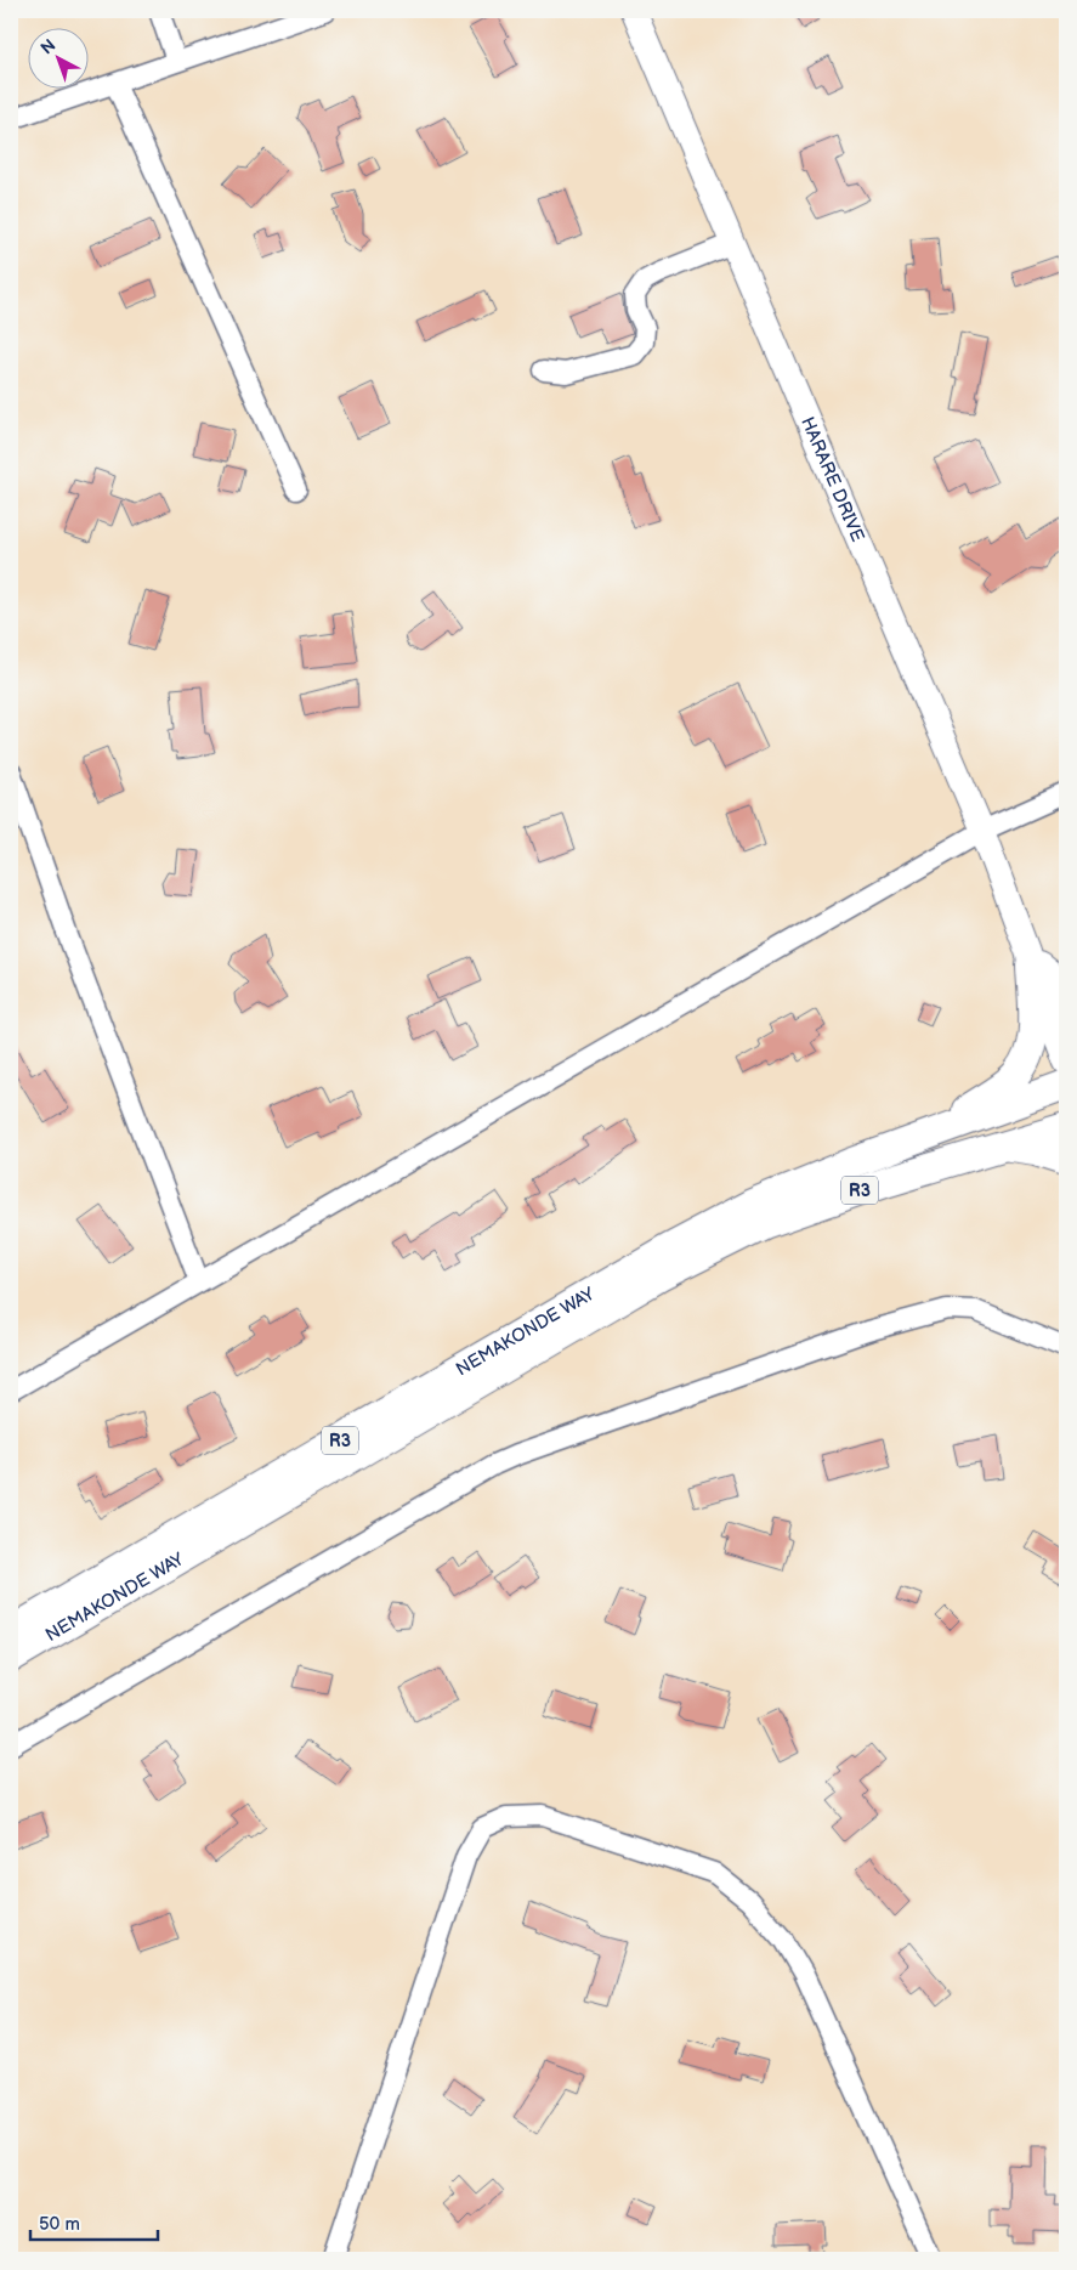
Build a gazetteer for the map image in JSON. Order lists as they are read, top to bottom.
{
  "streets": {
    "highway": ["R3", "NEMAKONDE WAY"],
    "main road": ["HARARE DRIVE"]
  },
  "scale_bar": "50 m",
  "north": "top left"
}
